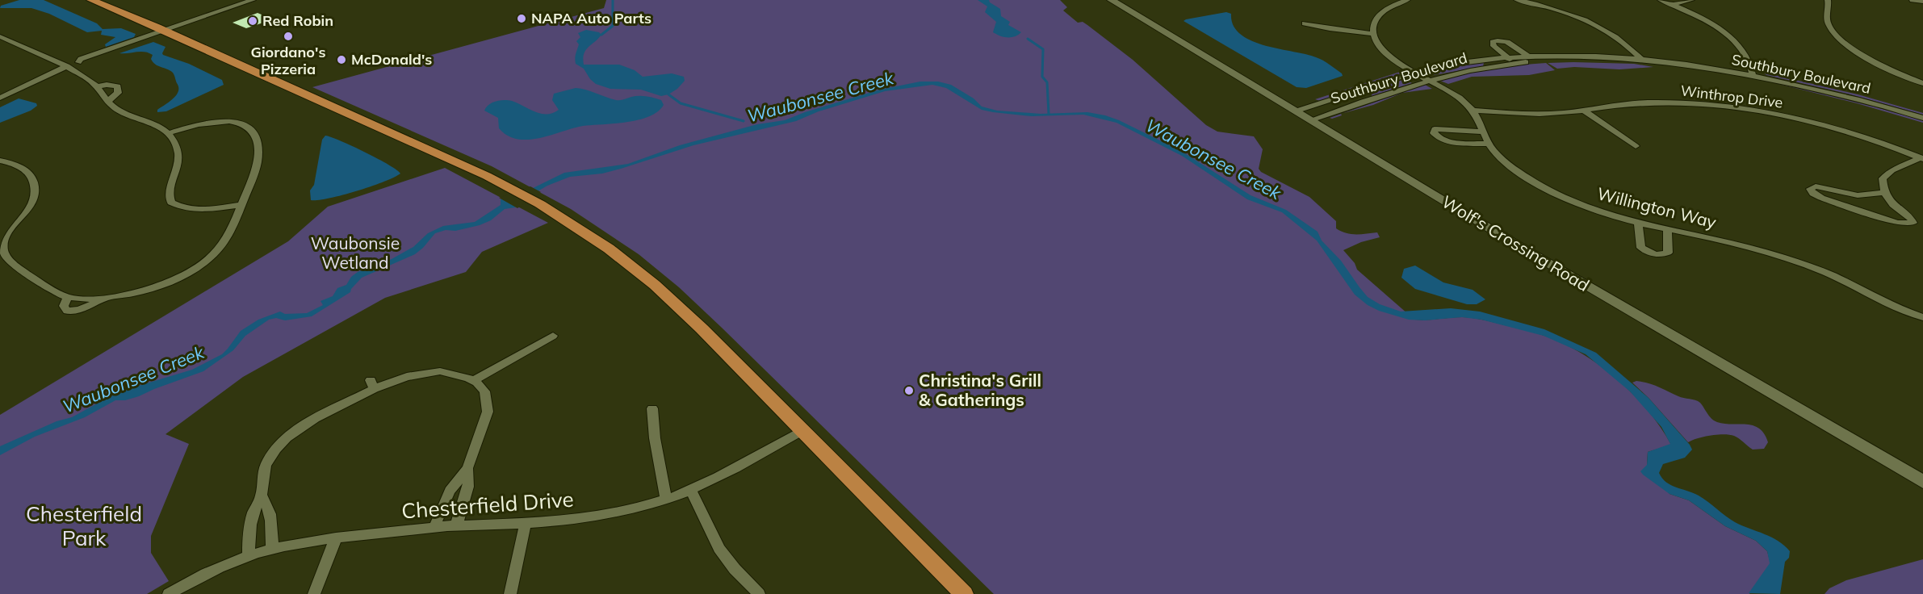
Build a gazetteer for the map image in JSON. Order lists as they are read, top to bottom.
{
  "streets": {
    "main road": ["Wolf's Crossing Road"],
    "street": [
      "Southbury Boulevard",
      "Winthrop Drive",
      "Willington Way",
      "Chesterfield Drive"
    ]
  },
  "crossings": [
    ["Southbury Boulevard", "Willington Way"],
    ["Southbury Boulevard", "Wolf's Crossing Road"],
    ["Winthrop Drive", "Willington Way"]
  ],
  "water": ["Waubonsee Creek"],
  "parks": ["Waubonsie Wetland", "Chesterfield Park"],
  "places": [
    "NAPA Auto Parts",
    "Red Robin",
    "Giordano's Pizzeria",
    "McDonald's",
    "Christina's Grill & Gatherings"
  ]
}
